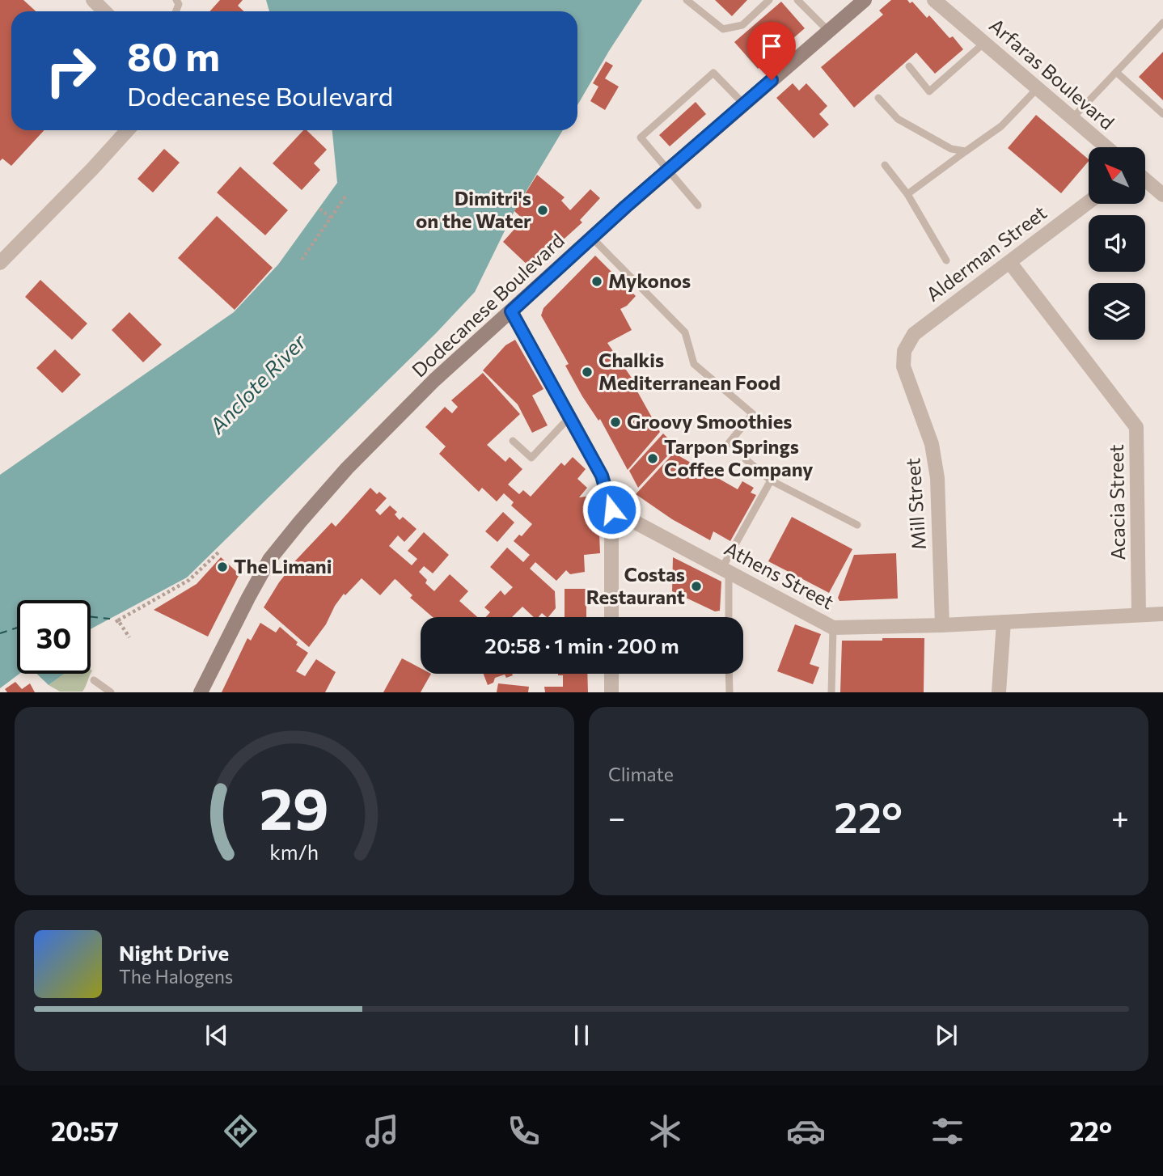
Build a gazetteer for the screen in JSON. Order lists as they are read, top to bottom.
{
  "streets": {
    "street": [
      "Arfaras Boulevard",
      "Alderman Street",
      "Dodecanese Boulevard",
      "Acacia Street",
      "Mill Street",
      "Athens Street"
    ]
  },
  "crossings": [
    ["Alderman Street", "Acacia Street"],
    ["Alderman Street", "Mill Street"],
    ["Acacia Street", "Athens Street"],
    ["Mill Street", "Athens Street"]
  ],
  "water": ["Anclote River"],
  "places": [
    "Dimitri's on the Water",
    "Mykonos",
    "Chalkis Mediterranean Food",
    "Groovy Smoothies",
    "Tarpon Springs Coffee Company",
    "The Limani",
    "Costas Restaurant"
  ],
  "north": "top left",
  "page": {
    "turn": ["80 m", "Dodecanese Boulevard"],
    "limit": "30",
    "trip": "20:58 · 1 min · 200 m",
    "tile": "Climate",
    "heat": ["−", "22°", "+"],
    "song": ["Night Drive", "The Halogens"],
    "tabs": ["20:57", "22°"],
    "gauge": ["29", "km/h"]
  }
}
